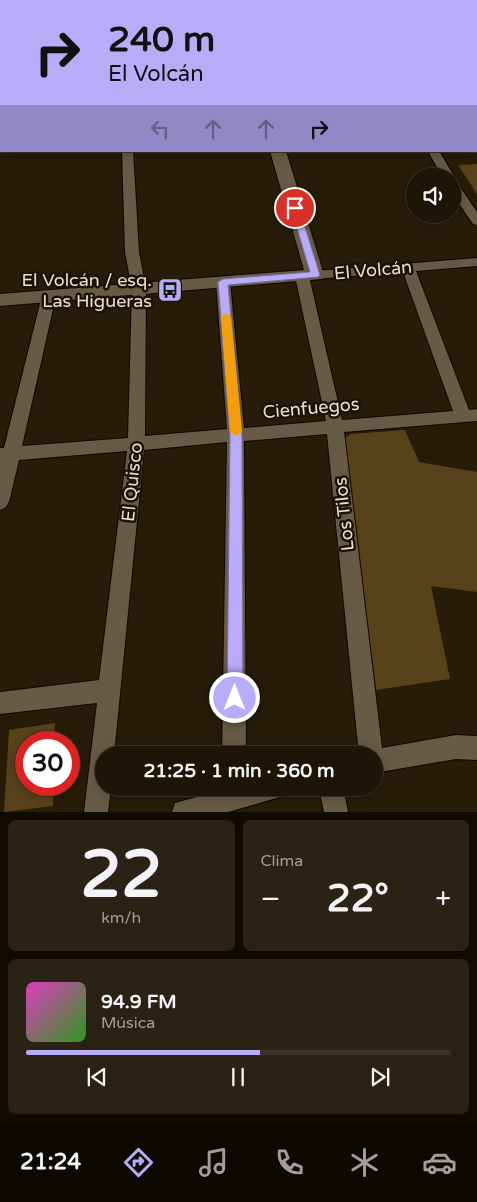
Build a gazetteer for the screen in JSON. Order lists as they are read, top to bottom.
{
  "streets": {
    "street": [
      "El Volcán",
      "Cienfuegos",
      "El Quisco",
      "Los Tilos"
    ]
  },
  "crossings": [
    ["El Volcán", "El Quisco"],
    ["El Volcán", "Los Tilos"],
    ["Cienfuegos", "El Quisco"],
    ["Cienfuegos", "Los Tilos"]
  ],
  "places": {
    "bus stop": ["El Volcán / esq. Las Higueras"]
  },
  "page": {
    "turn": ["240 m", "El Volcán"],
    "limit": "30",
    "trip": "21:25 · 1 min · 360 m",
    "tile": [
      ["22", "km/h"],
      "Clima"
    ],
    "heat": ["−", "22°", "+"],
    "song": ["94.9 FM", "Música"],
    "tabs": "21:24"
  }
}
